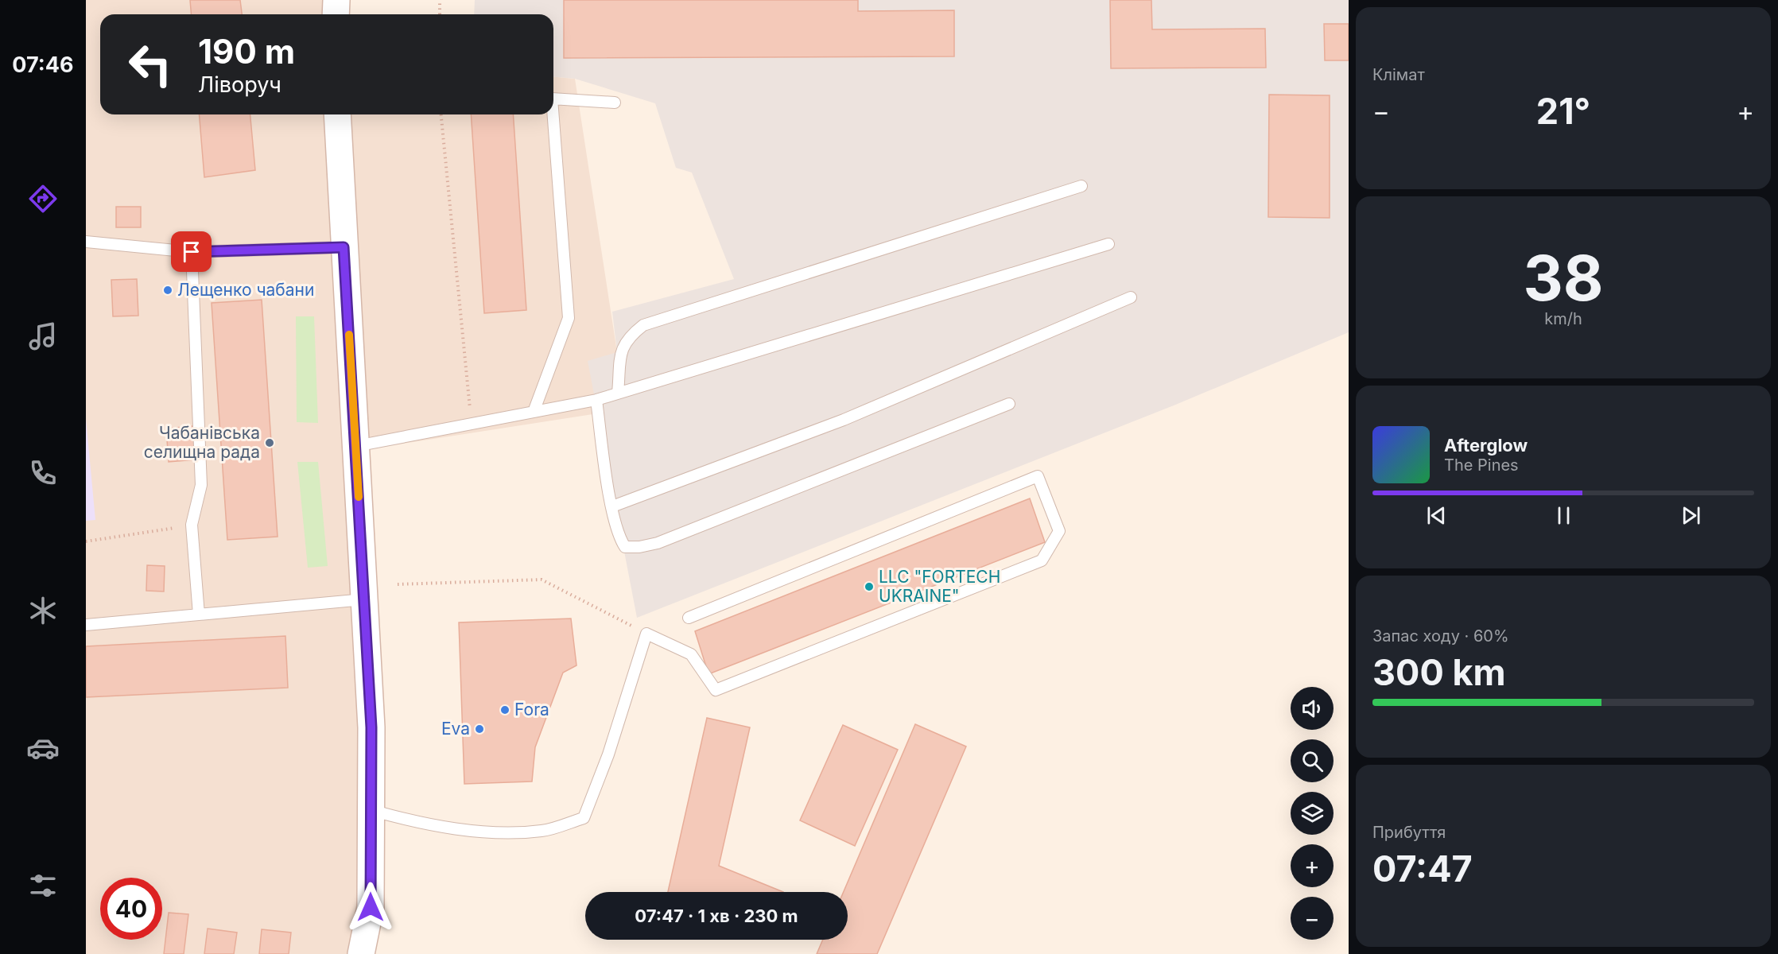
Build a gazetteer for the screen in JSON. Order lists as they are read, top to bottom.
{
  "places": [
    "Лещенко чабани",
    "Чабанівська селищна рада",
    "LLC \"FORTECH UKRAINE\"",
    "Fora",
    "Eva"
  ],
  "page": {
    "tabs": "07:46",
    "tile": [
      "Клімат",
      ["38", "km/h"],
      ["Запас ходу · 60%", "300 km"],
      ["Прибуття", "07:47"]
    ],
    "turn": ["190 m", "Ліворуч"],
    "heat": ["−", "21°", "+"],
    "song": ["Afterglow", "The Pines"],
    "map_buttons": ["+", "−"],
    "limit": "40",
    "trip": "07:47 · 1 хв · 230 m"
  }
}
